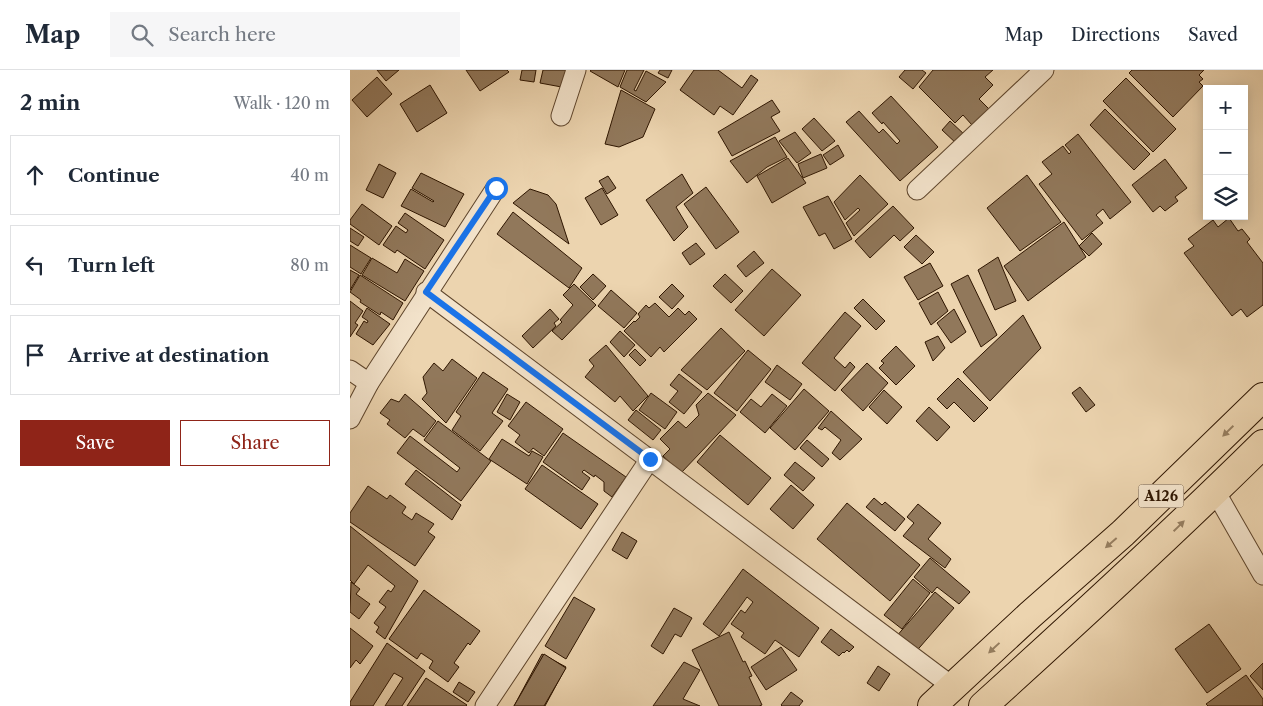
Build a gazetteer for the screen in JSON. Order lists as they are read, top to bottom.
{
  "streets": {
    "highway": ["A126"]
  },
  "page": {
    "header": "Map",
    "search": "Search here",
    "nav": ["Map", "Directions", "Saved"],
    "heading": ["2 min", "Walk · 120 m"],
    "map_buttons": ["+", "−"],
    "list": [
      ["Continue", "40 m"],
      ["Turn left", "80 m"],
      "Arrive at destination"
    ],
    "buttons": ["Save", "Share"]
  }
}
